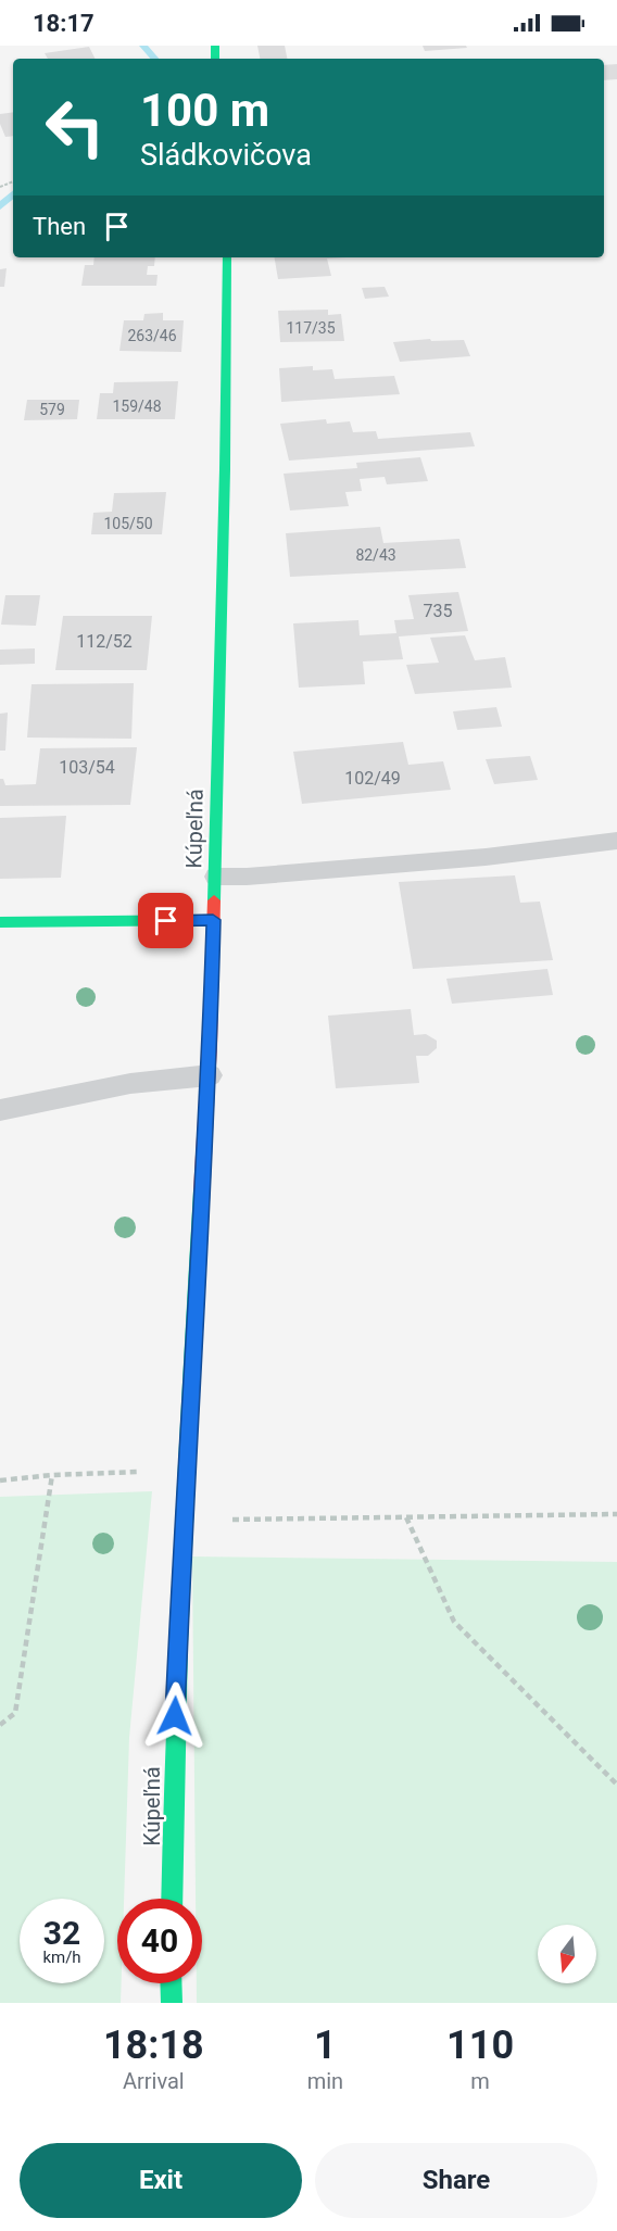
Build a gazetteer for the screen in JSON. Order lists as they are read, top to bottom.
{
  "streets": {
    "street": ["Kúpeľná"]
  },
  "house_numbers": [
    "117/35",
    "263/46",
    "159/48",
    "579",
    "105/50",
    "82/43",
    "735",
    "112/52",
    "103/54",
    "102/49"
  ],
  "north": "bottom",
  "page": {
    "status": "18:17",
    "turn": ["100 m", "Sládkovičova"],
    "then": "Then",
    "speed": "32 km/h",
    "limit": "40",
    "eta": [
      "18:18",
      "Arrival",
      "1",
      "min",
      "110",
      "m"
    ],
    "buttons": ["Exit", "Share"]
  }
}
